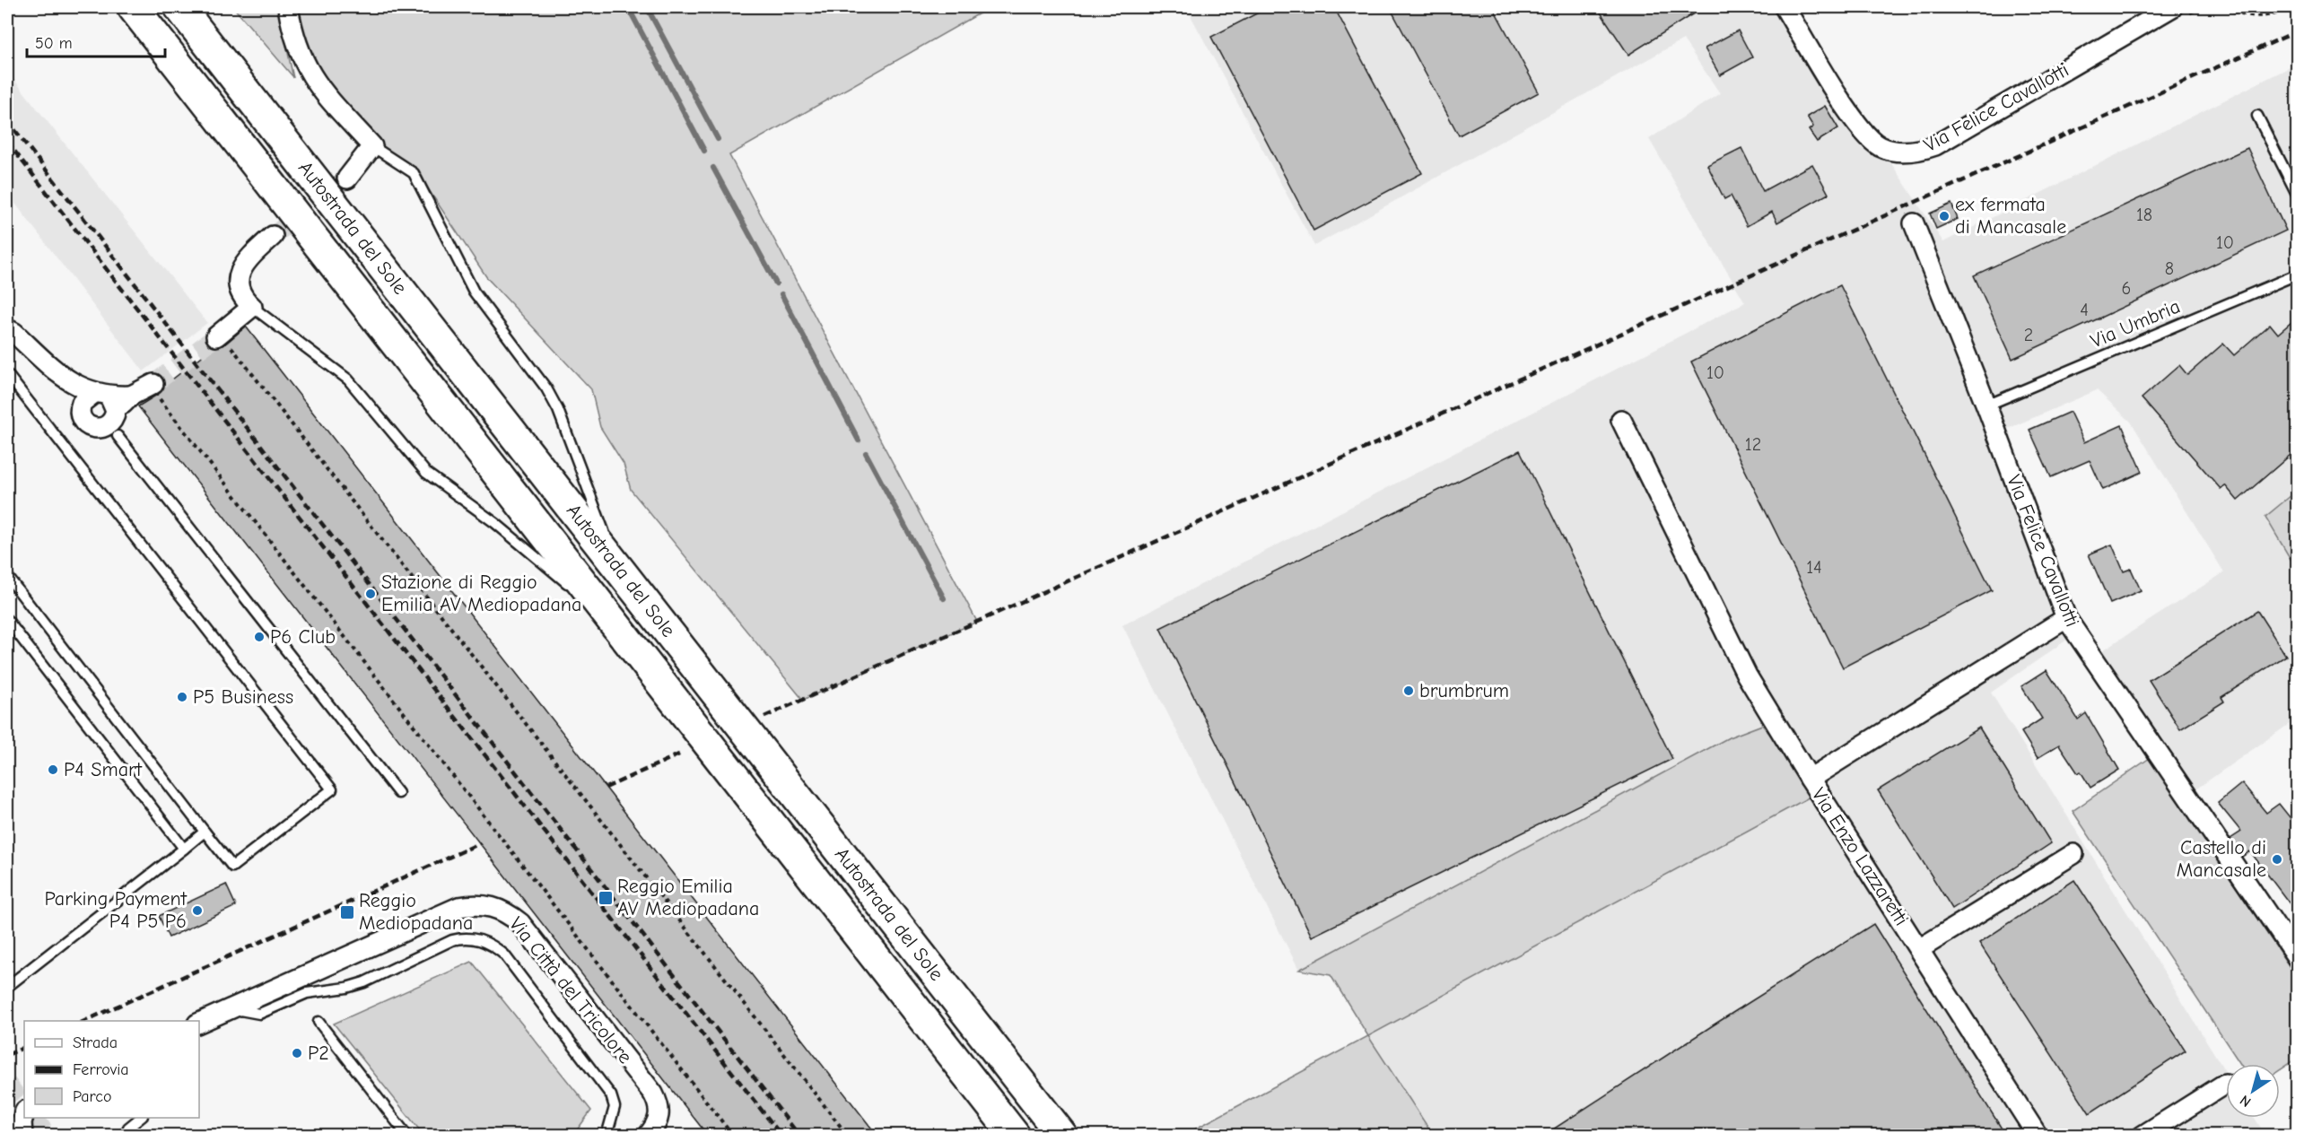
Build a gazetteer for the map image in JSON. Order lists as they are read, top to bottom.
{
  "streets": {
    "highway": ["Autostrada del Sole"],
    "street": ["Via Felice Cavallotti", "Via Enzo Lazzaretti", "Via Città del Tricolore"],
    "lane": ["Via Umbria"]
  },
  "crossings": [
    ["Via Felice Cavallotti", "Via Umbria"],
    ["Via Felice Cavallotti", "Via Enzo Lazzaretti"]
  ],
  "places": {
    "other": [
      "ex fermata di Mancasale",
      "Stazione di Reggio Emilia AV Mediopadana",
      "P6 Club",
      "brumbrum",
      "P5 Business",
      "P4 Smart",
      "Castello di Mancasale",
      "Parking Payment P4 P5 P6",
      "P2"
    ],
    "transit": ["Reggio Emilia AV Mediopadana", "Reggio Mediopadana"]
  },
  "house_numbers": [
    "18",
    "10",
    "8",
    "6",
    "4",
    "2",
    "10",
    "12",
    "14"
  ],
  "legend": ["Strada", "Ferrovia", "Parco"],
  "scale_bar": "50 m",
  "north": "bottom left"
}
